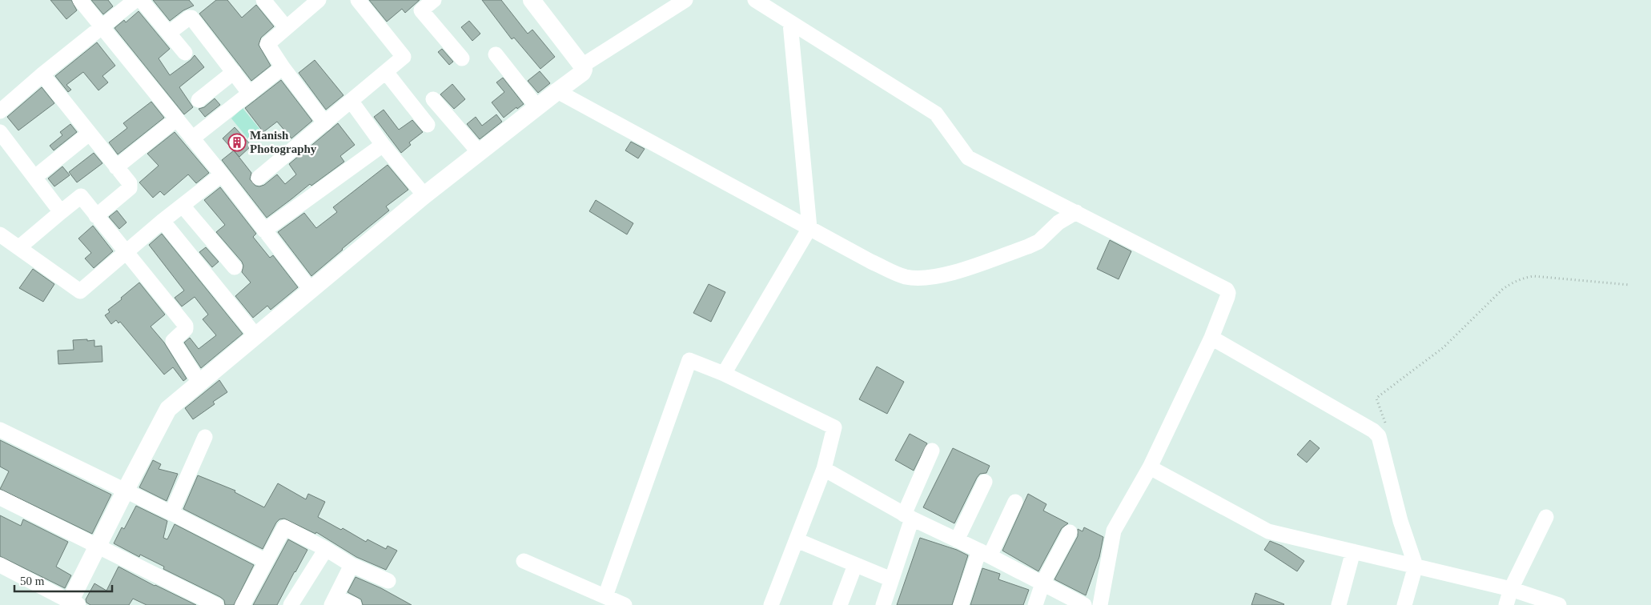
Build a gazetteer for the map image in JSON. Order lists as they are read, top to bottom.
{
  "places": {
    "building": ["Manish Photography"]
  },
  "scale_bar": "50 m"
}
